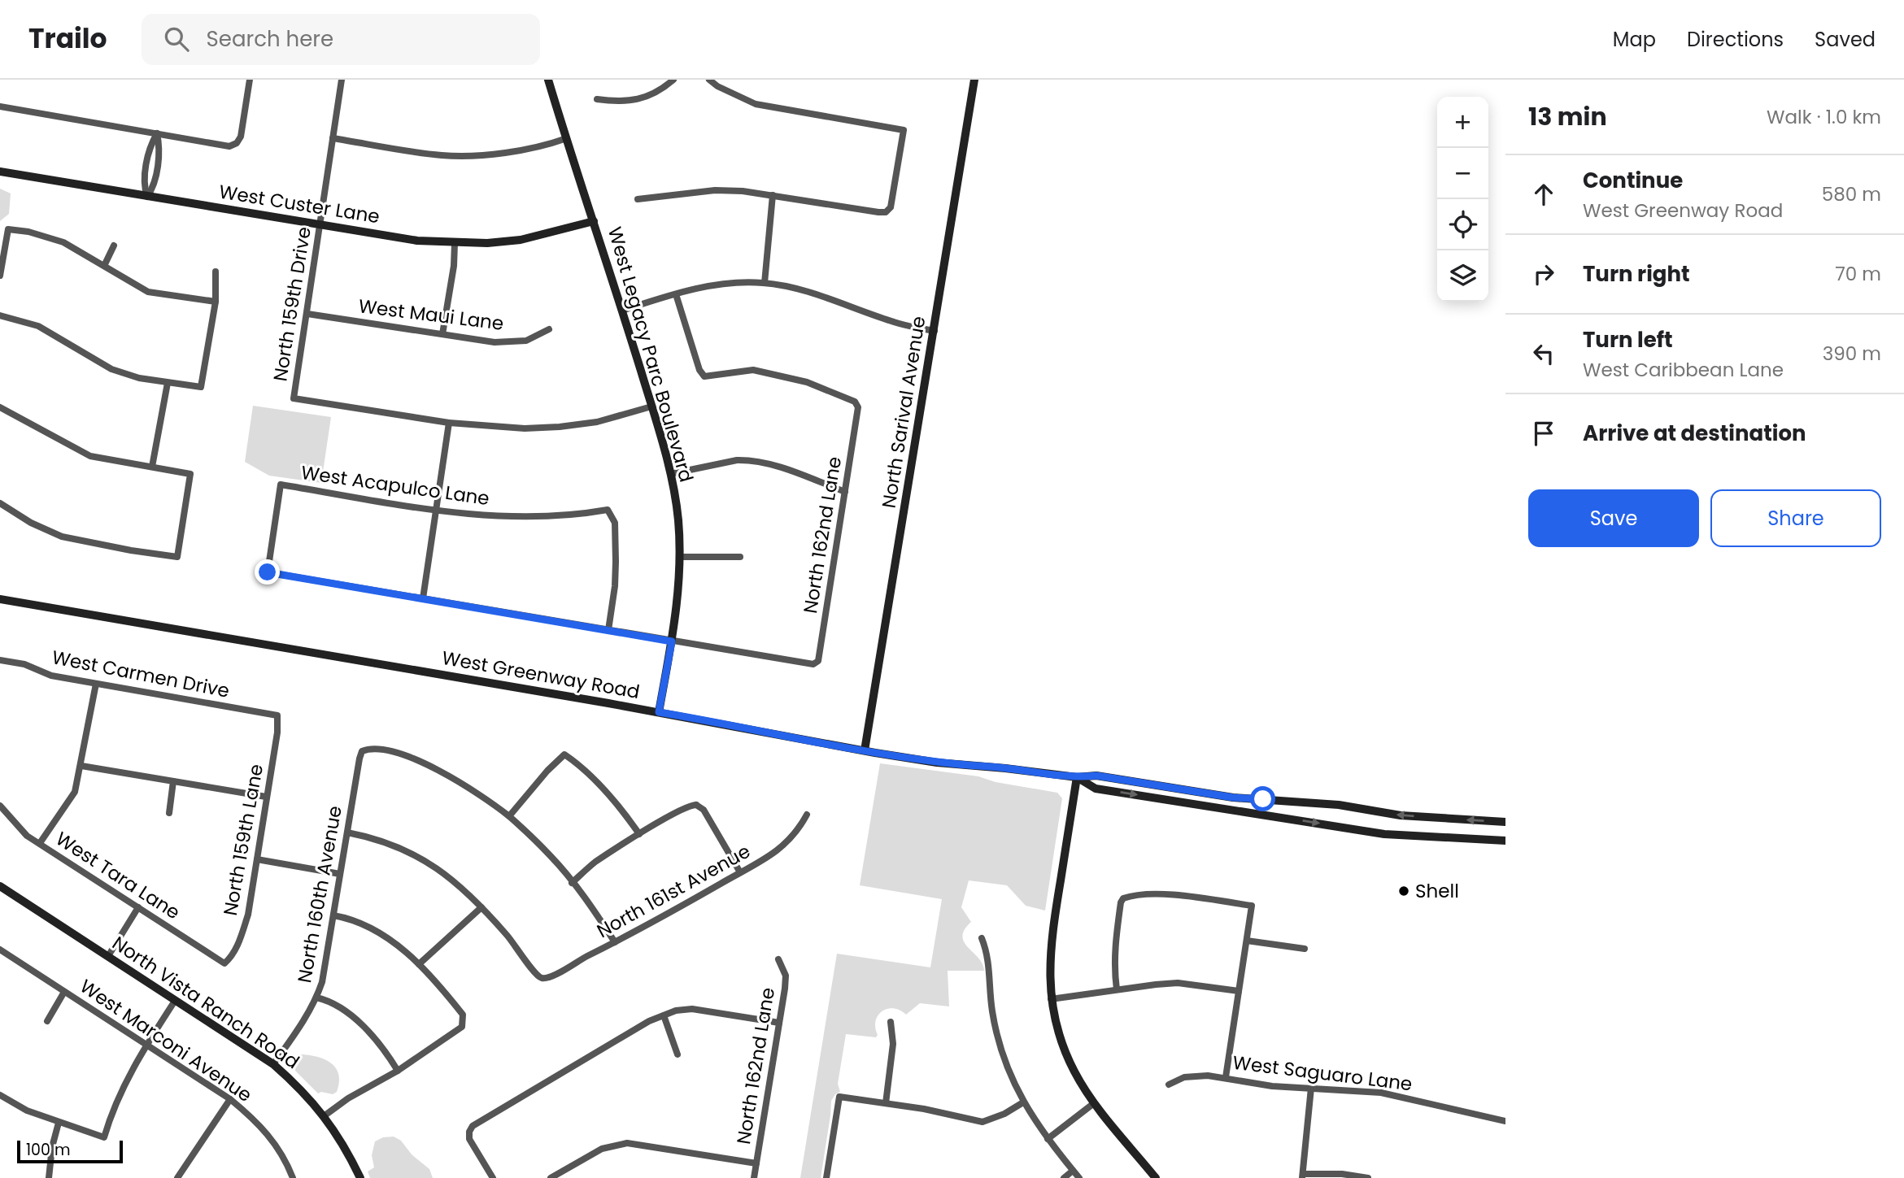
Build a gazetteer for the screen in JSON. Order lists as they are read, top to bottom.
{
  "streets": {
    "main road": [
      "West Custer Lane",
      "West Legacy Parc Boulevard",
      "North Sarival Avenue",
      "West Greenway Road",
      "North Vista Ranch Road"
    ],
    "street": [
      "North 159th Drive",
      "West Maui Lane",
      "West Acapulco Lane",
      "North 162nd Lane",
      "West Carmen Drive",
      "North 159th Lane",
      "West Tara Lane",
      "North 161st Avenue",
      "North 160th Avenue",
      "West Marconi Avenue",
      "West Saguaro Lane"
    ]
  },
  "crossings": [
    ["West Custer Lane", "North 159th Drive"],
    ["West Custer Lane", "West Legacy Parc Boulevard"],
    ["North 159th Drive", "West Maui Lane"],
    ["West Legacy Parc Boulevard", "North 162nd Lane"],
    ["West Legacy Parc Boulevard", "West Greenway Road"],
    ["North Sarival Avenue", "West Greenway Road"],
    ["West Carmen Drive", "North 159th Lane"],
    ["North 159th Lane", "West Tara Lane"],
    ["North 160th Avenue", "North Vista Ranch Road"]
  ],
  "places": ["Shell"],
  "scale_bar": "100 m",
  "page": {
    "header": "Trailo",
    "search": "Search here",
    "nav": ["Map", "Directions", "Saved"],
    "heading": ["13 min", "Walk · 1.0 km"],
    "map_buttons": ["+", "−"],
    "list": [
      ["Continue", "West Greenway Road", "580 m"],
      ["Turn right", "70 m"],
      ["Turn left", "West Caribbean Lane", "390 m"],
      "Arrive at destination"
    ],
    "buttons": ["Save", "Share"],
    "scale": "100 m"
  }
}
